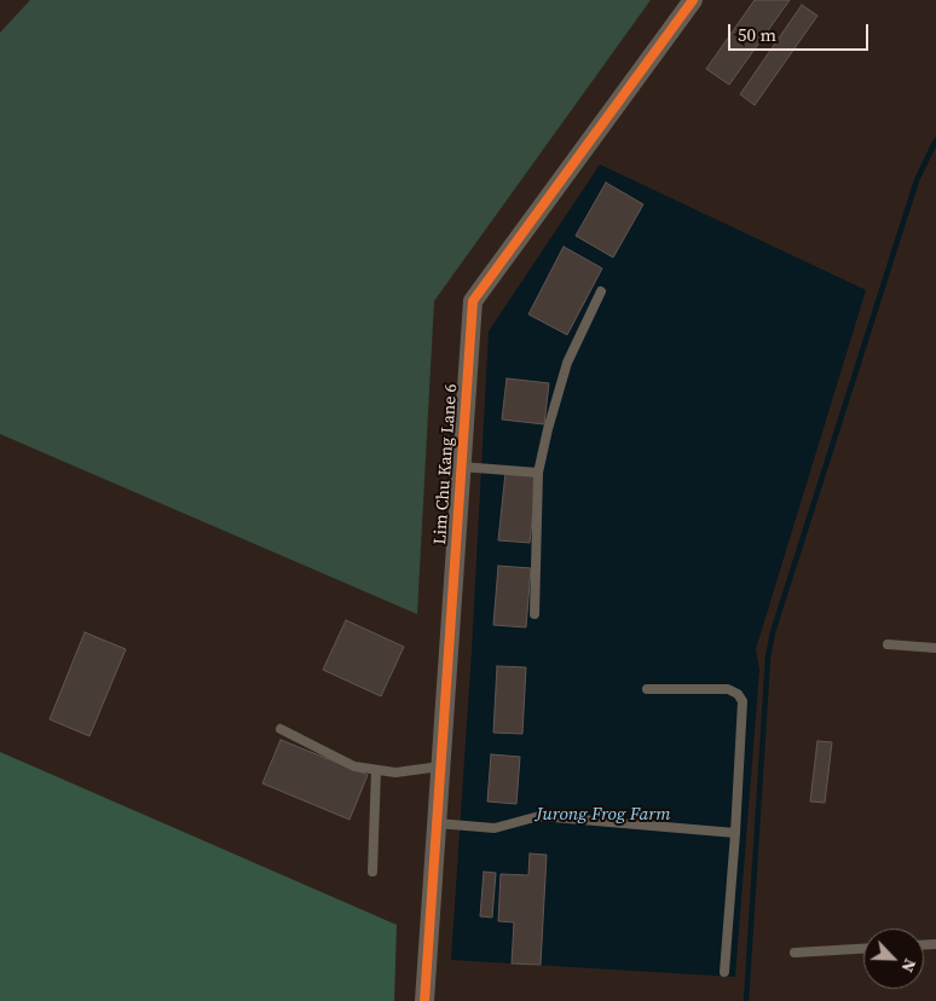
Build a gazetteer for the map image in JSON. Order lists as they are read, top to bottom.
{
  "streets": {
    "street": ["Lim Chu Kang Lane 6"]
  },
  "water": ["Jurong Frog Farm"],
  "scale_bar": "50 m",
  "north": "bottom right"
}
